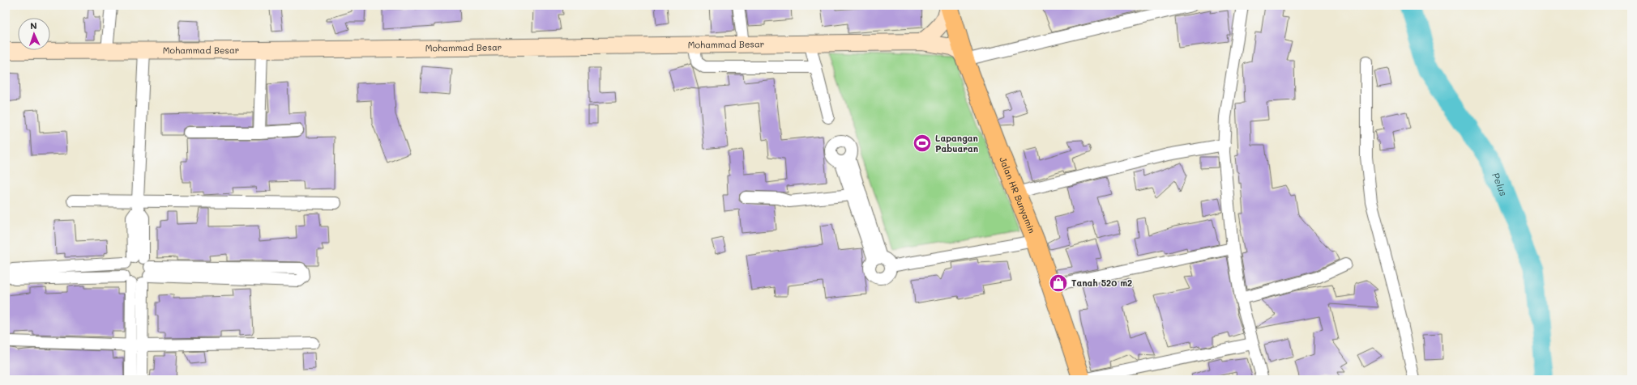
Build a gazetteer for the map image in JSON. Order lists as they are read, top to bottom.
{
  "streets": {
    "main road": ["Jalan HR Bunyamin"],
    "street": ["Mohammad Besar"]
  },
  "crossings": [
    ["Mohammad Besar", "Jalan HR Bunyamin"]
  ],
  "water": ["Pelus"],
  "places": {
    "sports": ["Lapangan Pabuaran"],
    "shop": ["Tanah 520 m2"]
  },
  "north": "top"
}
